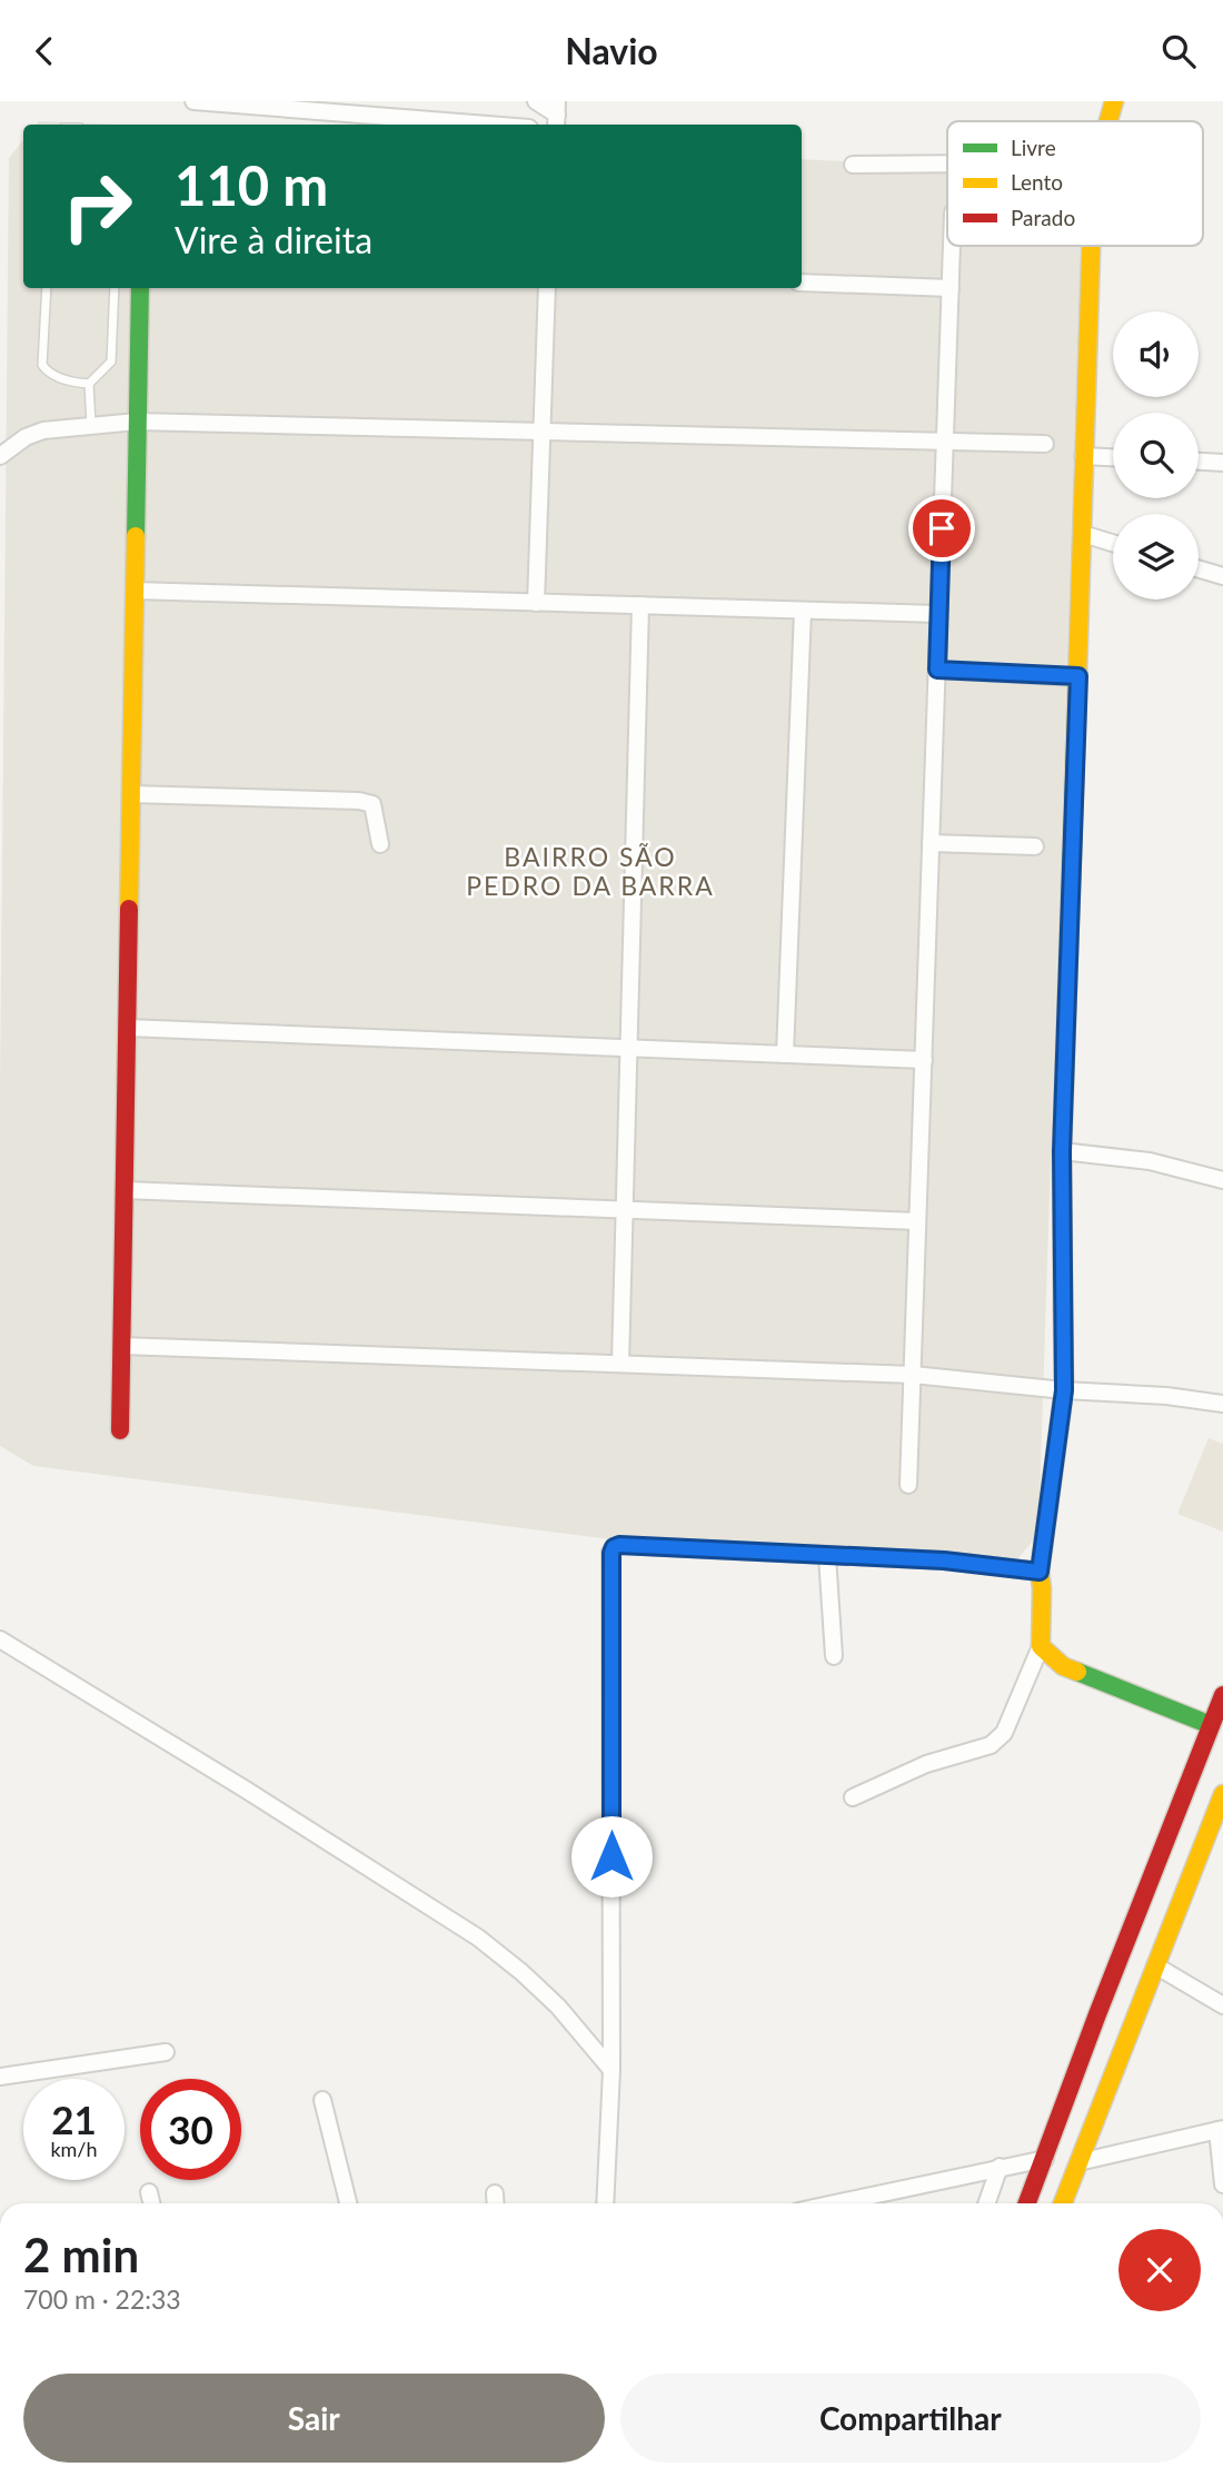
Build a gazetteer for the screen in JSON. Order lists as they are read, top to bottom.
{
  "districts": ["BAIRRO SÃO PEDRO DA BARRA"],
  "legend": ["Livre", "Lento", "Parado"],
  "page": {
    "header": "Navio",
    "turn": ["110 m", "Vire à direita"],
    "speed": "21 km/h",
    "limit": "30",
    "heading": ["2 min", "700 m · 22:33"],
    "buttons": ["Sair", "Compartilhar"]
  }
}
